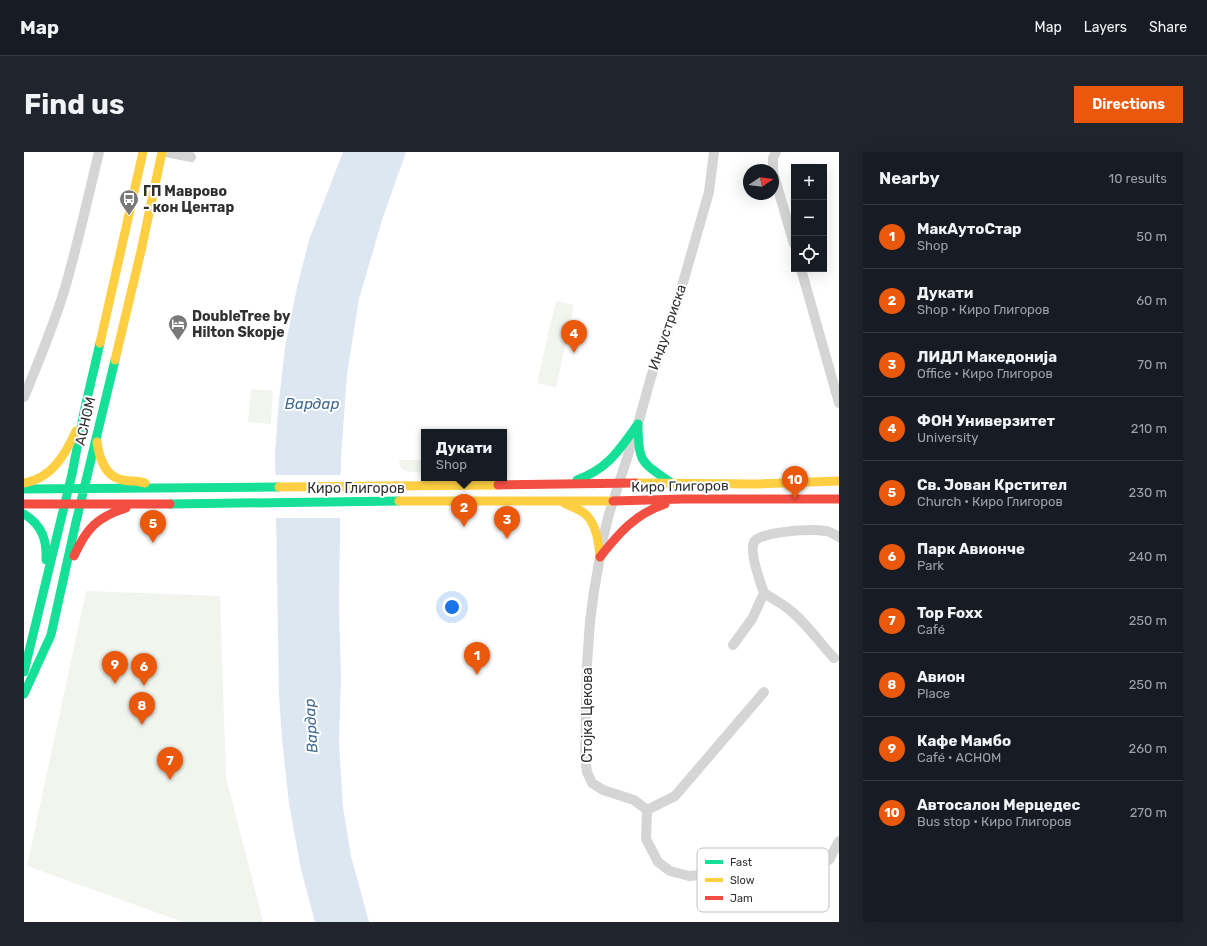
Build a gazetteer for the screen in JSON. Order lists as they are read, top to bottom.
{
  "streets": {
    "street": [
      "Индустриска",
      "АСНОМ",
      "Киро Глигоров",
      "Стојка Цекова"
    ]
  },
  "crossings": [
    ["Индустриска", "Киро Глигоров"],
    ["Индустриска", "Стојка Цекова"],
    ["АСНОМ", "Киро Глигоров"],
    ["Киро Глигоров", "Стојка Цекова"]
  ],
  "water": ["Вардар"],
  "places": {
    "bus stop": ["ГП Маврово - кон Центар"],
    "hotel": ["DoubleTree by Hilton Skopje"]
  },
  "legend": ["Fast", "Slow", "Jam"],
  "north": "right",
  "page": {
    "header": "Map",
    "nav": ["Map", "Layers", "Share"],
    "buttons": "Directions",
    "title": "Find us",
    "heading": ["Nearby", "10 results"],
    "map_buttons": ["+", "−"],
    "list": [
      {
        "mark": "1",
        "name": "МакАутоСтар",
        "note": "Shop",
        "value": "50 m"
      },
      {
        "mark": "2",
        "name": "Дукати",
        "note": "Shop · Киро Глигоров",
        "value": "60 m"
      },
      {
        "mark": "3",
        "name": "ЛИДЛ Македонија",
        "note": "Office · Киро Глигоров",
        "value": "70 m"
      },
      {
        "mark": "4",
        "name": "ФОН Универзитет",
        "note": "University",
        "value": "210 m"
      },
      {
        "mark": "5",
        "name": "Св. Јован Крстител",
        "note": "Church · Киро Глигоров",
        "value": "230 m"
      },
      {
        "mark": "6",
        "name": "Парк Авионче",
        "note": "Park",
        "value": "240 m"
      },
      {
        "mark": "7",
        "name": "Top Foxx",
        "note": "Café",
        "value": "250 m"
      },
      {
        "mark": "8",
        "name": "Авион",
        "note": "Place",
        "value": "250 m"
      },
      {
        "mark": "9",
        "name": "Кафе Мамбо",
        "note": "Café · АСНОМ",
        "value": "260 m"
      },
      {
        "mark": "10",
        "name": "Автосалон Мерцедес",
        "note": "Bus stop · Киро Глигоров",
        "value": "270 m"
      }
    ],
    "pins": [
      "4",
      "10",
      "2",
      "3",
      "5",
      "1",
      "9",
      "6",
      "8",
      "7"
    ],
    "popup": ["Дукати", "Shop"]
  }
}
